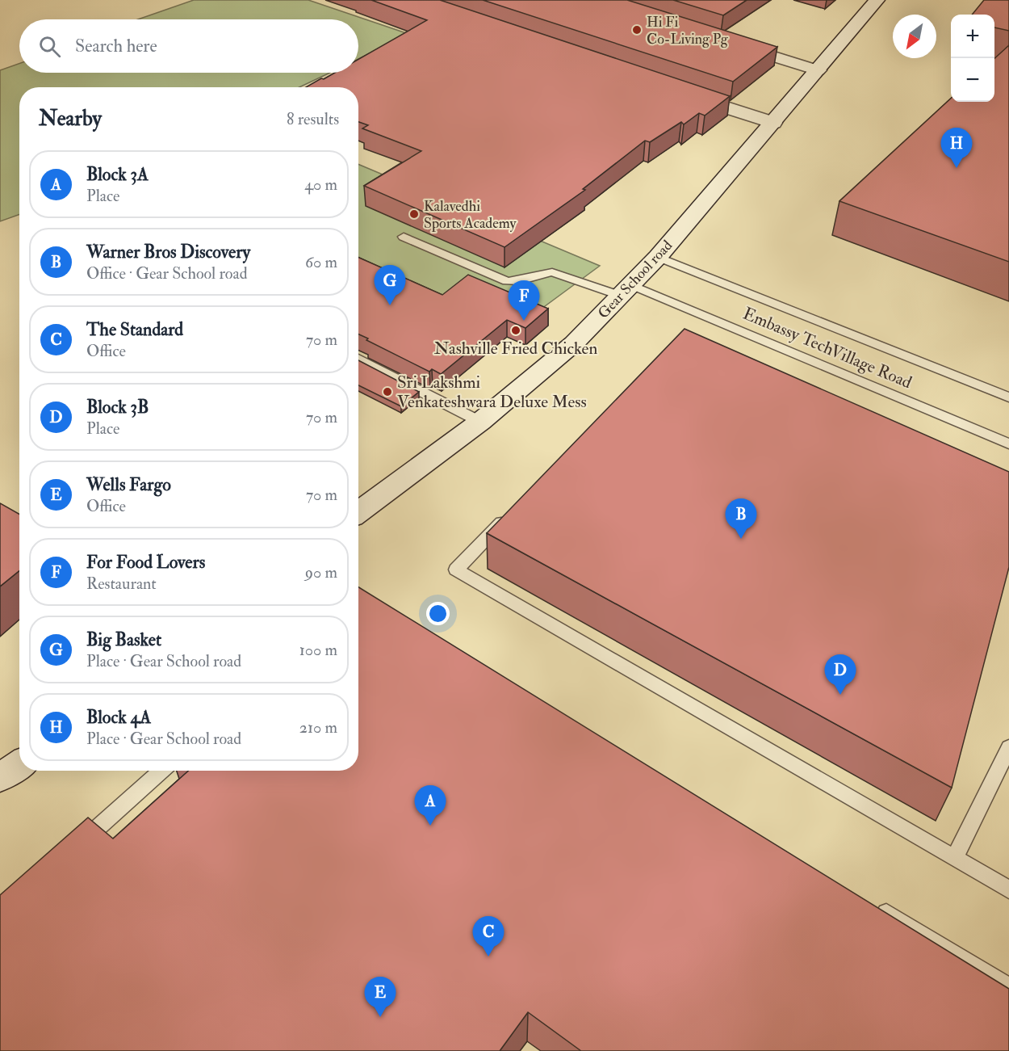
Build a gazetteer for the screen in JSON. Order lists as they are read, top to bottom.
{
  "streets": {
    "main road": ["Gear School road"],
    "lane": ["Embassy TechVillage Road"]
  },
  "crossings": [
    ["Gear School road", "Embassy TechVillage Road"]
  ],
  "places": [
    "Hi Fi Co-Living Pg",
    "Kalavedhi Sports Academy",
    "Nashville Fried Chicken",
    "Sri Lakshmi Venkateshwara Deluxe Mess"
  ],
  "north": "bottom left",
  "page": {
    "map_buttons": ["+", "−"],
    "search": "Search here",
    "heading": ["Nearby", "8 results"],
    "pins": [
      "H",
      "G",
      "F",
      "B",
      "D",
      "A",
      "C",
      "E"
    ],
    "list": [
      {
        "mark": "A",
        "name": "Block 3A",
        "note": "Place",
        "value": "40 m"
      },
      {
        "mark": "B",
        "name": "Warner Bros Discovery",
        "note": "Office · Gear School road",
        "value": "60 m"
      },
      {
        "mark": "C",
        "name": "The Standard",
        "note": "Office",
        "value": "70 m"
      },
      {
        "mark": "D",
        "name": "Block 3B",
        "note": "Place",
        "value": "70 m"
      },
      {
        "mark": "E",
        "name": "Wells Fargo",
        "note": "Office",
        "value": "70 m"
      },
      {
        "mark": "F",
        "name": "For Food Lovers",
        "note": "Restaurant",
        "value": "90 m"
      },
      {
        "mark": "G",
        "name": "Big Basket",
        "note": "Place · Gear School road",
        "value": "100 m"
      },
      {
        "mark": "H",
        "name": "Block 4A",
        "note": "Place · Gear School road",
        "value": "210 m"
      }
    ]
  }
}
